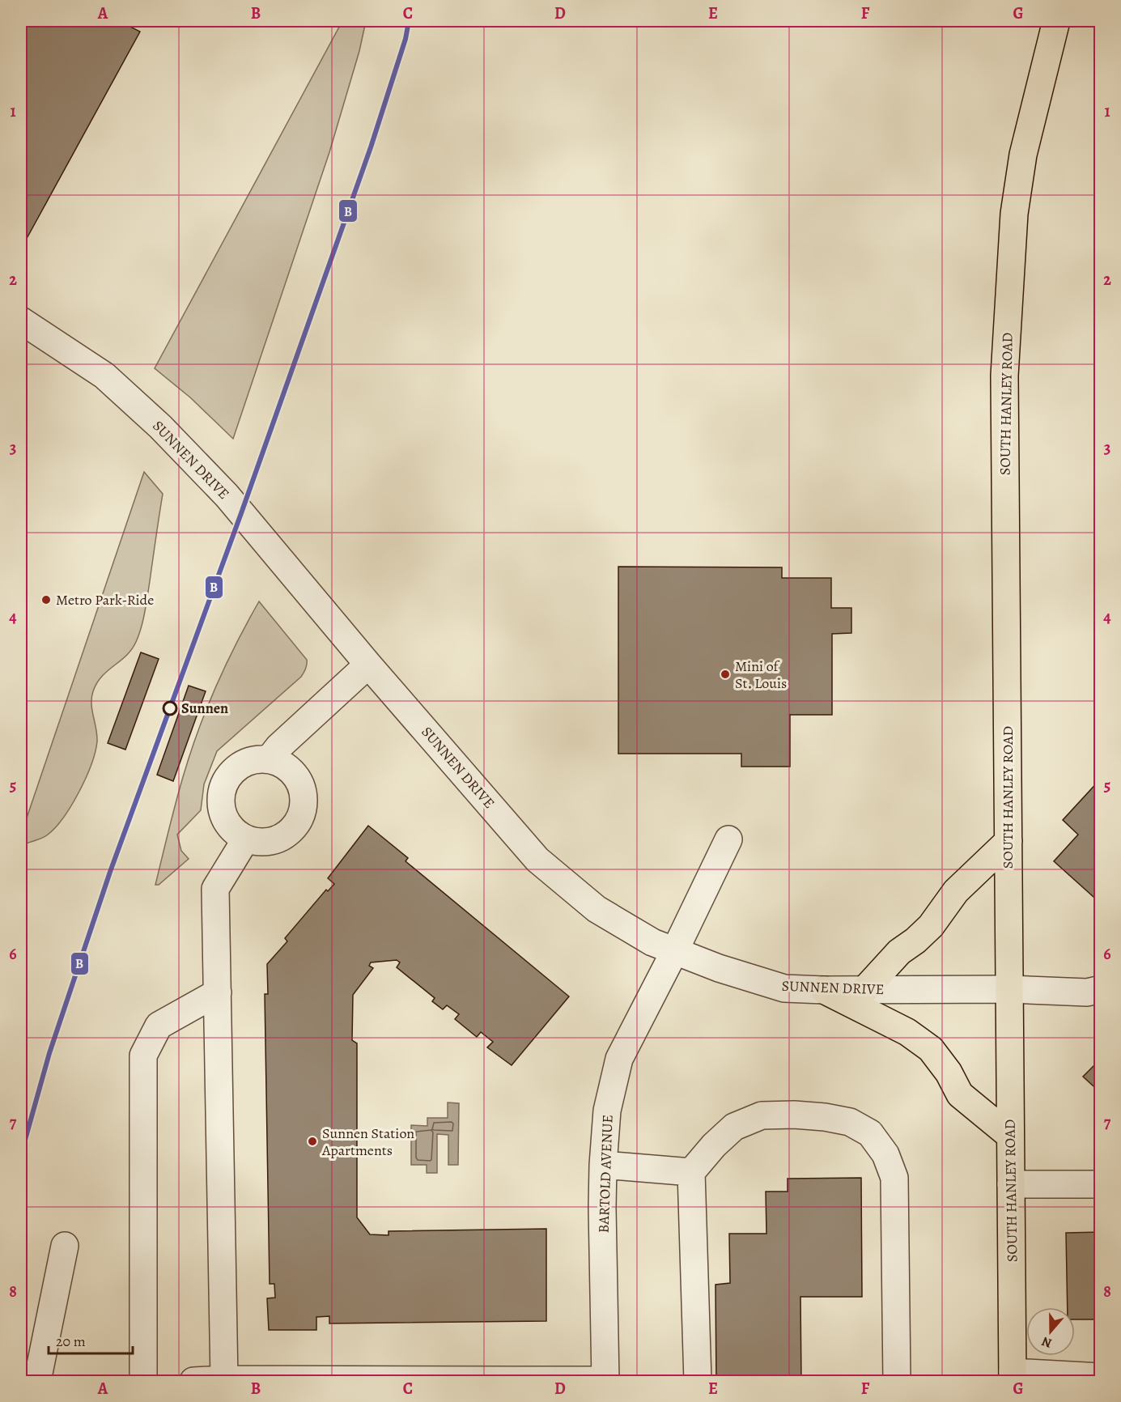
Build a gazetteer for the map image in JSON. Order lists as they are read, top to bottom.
{
  "streets": {
    "main road": ["SOUTH HANLEY ROAD"],
    "street": ["SUNNEN DRIVE", "BARTOLD AVENUE"]
  },
  "crossings": [
    ["SOUTH HANLEY ROAD", "SUNNEN DRIVE"],
    ["SUNNEN DRIVE", "BARTOLD AVENUE"]
  ],
  "places": [
    "Metro Park-Ride",
    "Mini of St. Louis",
    "Sunnen",
    "Sunnen Station Apartments"
  ],
  "lines": ["transit line B"],
  "scale_bar": "20 m",
  "north": "bottom",
  "grid": {
    "columns": [
      "A",
      "B",
      "C",
      "D",
      "E",
      "F",
      "G"
    ],
    "rows": [
      "1",
      "2",
      "3",
      "4",
      "5",
      "6",
      "7",
      "8"
    ]
  }
}
